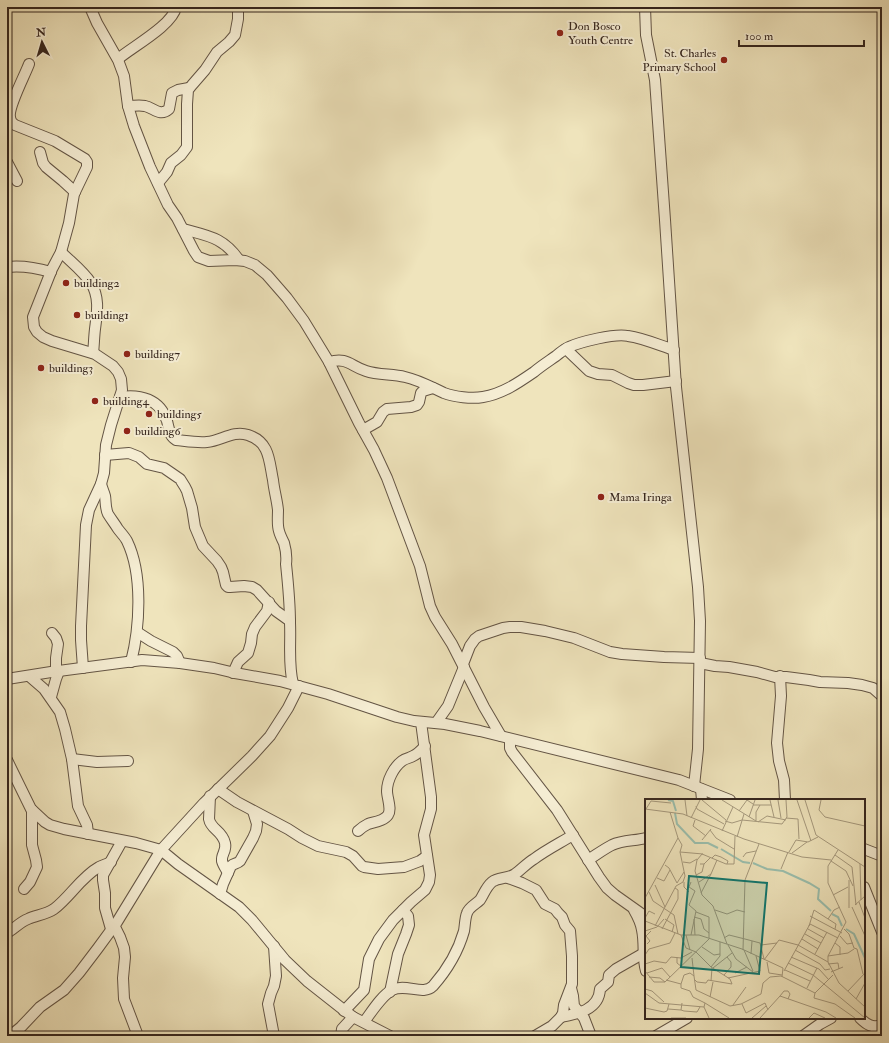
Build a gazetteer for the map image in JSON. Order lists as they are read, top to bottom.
{
  "places": [
    "Don Bosco Youth Centre",
    "St. Charles Primary School",
    "building2",
    "building1",
    "building7",
    "building3",
    "building4",
    "building5",
    "building6",
    "Mama Iringa"
  ],
  "scale_bar": "100 m",
  "north": "top"
}
